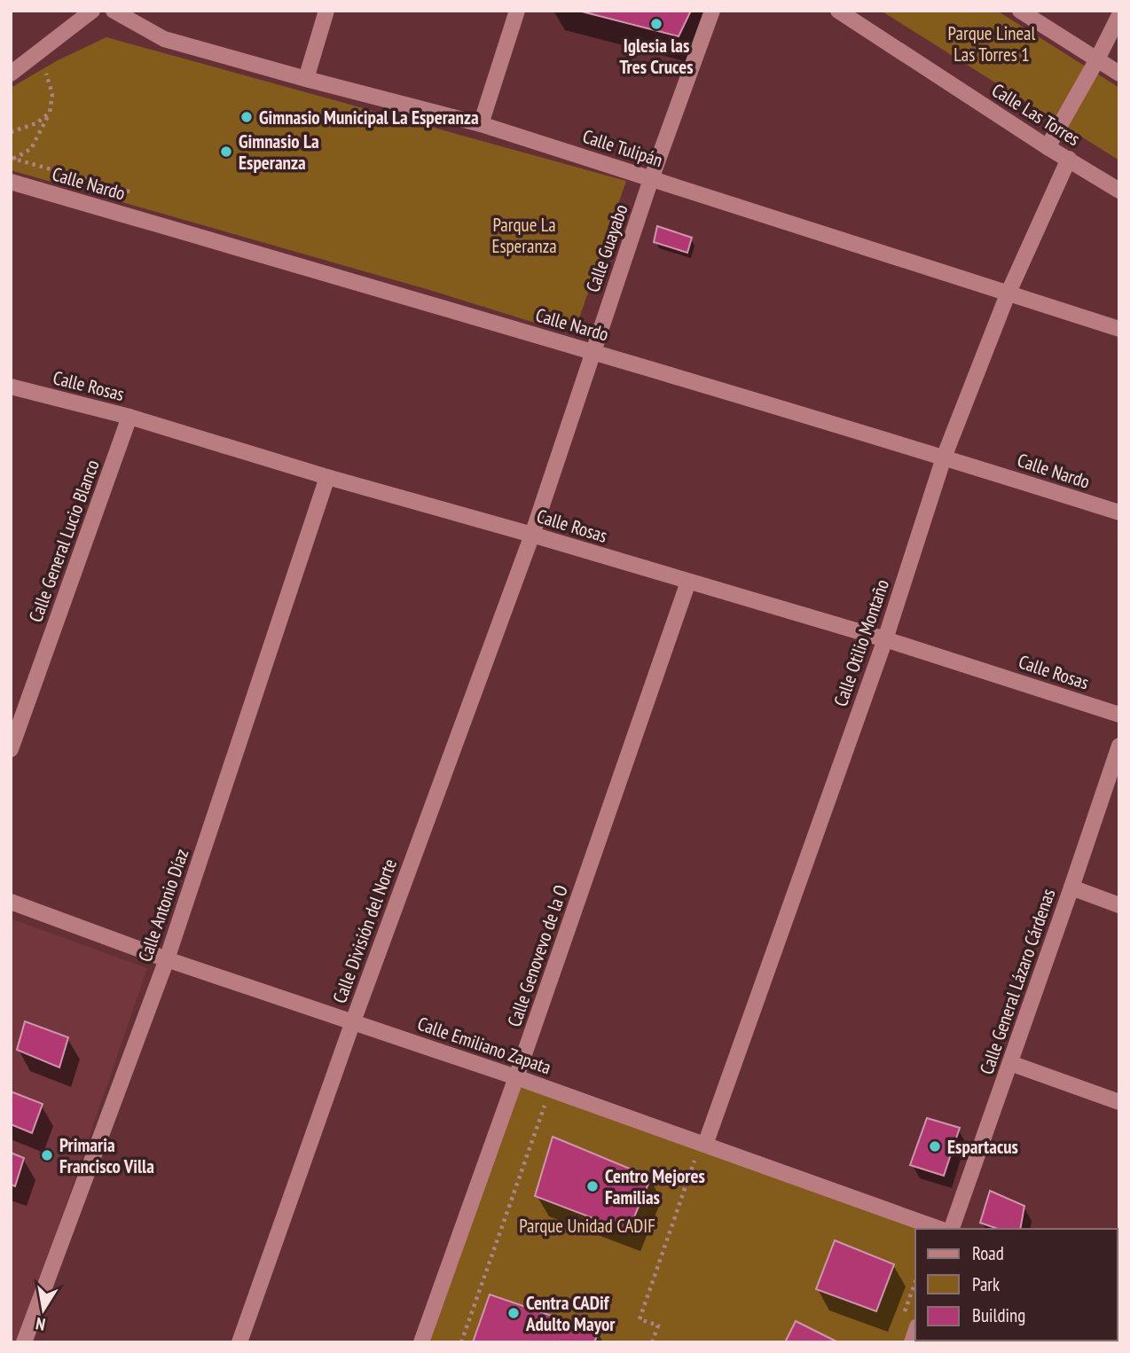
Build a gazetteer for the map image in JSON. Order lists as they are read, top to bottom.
{
  "streets": {
    "street": [
      "Calle Las Torres",
      "Calle Tulipán",
      "Calle Nardo",
      "Calle Guayabo",
      "Calle Rosas",
      "Calle General Lucio Blanco",
      "Calle Otilio Montaño",
      "Calle Antonio Díaz",
      "Calle División del Norte",
      "Calle Genovevo de la O",
      "Calle General Lázaro Cárdenas",
      "Calle Emiliano Zapata"
    ]
  },
  "crossings": [
    ["Calle Las Torres", "Calle Otilio Montaño"],
    ["Calle Tulipán", "Calle Guayabo"],
    ["Calle Tulipán", "Calle Otilio Montaño"],
    ["Calle Nardo", "Calle Guayabo"],
    ["Calle Nardo", "Calle Otilio Montaño"],
    ["Calle Guayabo", "Calle Rosas"],
    ["Calle Guayabo", "Calle División del Norte"],
    ["Calle Rosas", "Calle General Lucio Blanco"],
    ["Calle Rosas", "Calle Otilio Montaño"],
    ["Calle Rosas", "Calle Antonio Díaz"],
    ["Calle Rosas", "Calle División del Norte"],
    ["Calle Rosas", "Calle Genovevo de la O"],
    ["Calle Otilio Montaño", "Calle Emiliano Zapata"],
    ["Calle Antonio Díaz", "Calle Emiliano Zapata"],
    ["Calle División del Norte", "Calle Emiliano Zapata"],
    ["Calle Genovevo de la O", "Calle Emiliano Zapata"]
  ],
  "parks": ["Parque Lineal Las Torres 1", "Parque La Esperanza", "Parque Unidad CADIF"],
  "places": [
    "Iglesia las Tres Cruces",
    "Gimnasio Municipal La Esperanza",
    "Gimnasio La Esperanza",
    "Espartacus",
    "Primaria Francisco Villa",
    "Centro Mejores Familias",
    "Centra CADif Adulto Mayor"
  ],
  "legend": ["Road", "Park", "Building"],
  "north": "bottom"
}
